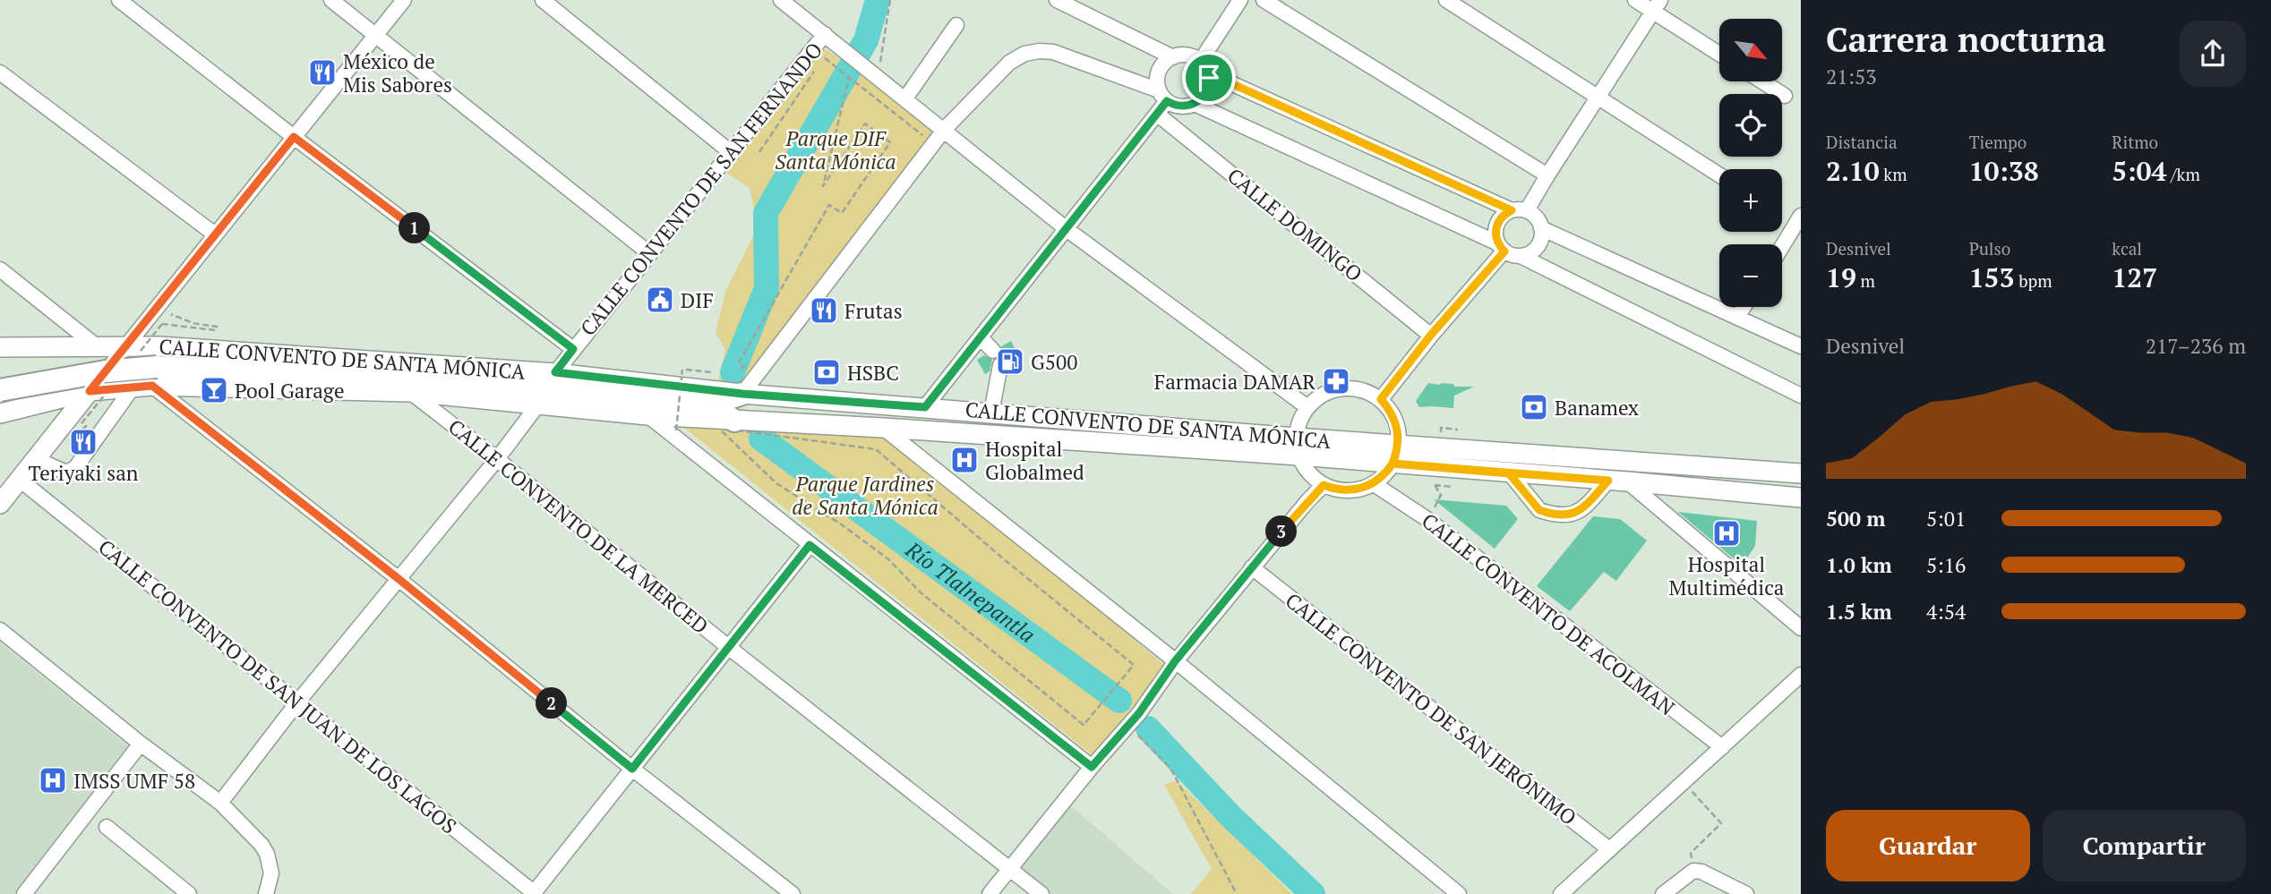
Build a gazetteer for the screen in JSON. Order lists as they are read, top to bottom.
{
  "streets": {
    "main road": ["CALLE CONVENTO DE SANTA MÓNICA"],
    "street": [
      "CALLE CONVENTO DE SAN FERNANDO",
      "CALLE DOMINGO",
      "CALLE CONVENTO DE LA MERCED",
      "CALLE CONVENTO DE ACOLMAN",
      "CALLE CONVENTO DE SAN JUAN DE LOS LAGOS",
      "CALLE CONVENTO DE SAN JERÓNIMO"
    ]
  },
  "crossings": [
    ["CALLE CONVENTO DE SAN FERNANDO", "CALLE CONVENTO DE SANTA MÓNICA"],
    ["CALLE CONVENTO DE SAN FERNANDO", "CALLE CONVENTO DE LA MERCED"],
    ["CALLE CONVENTO DE SAN FERNANDO", "CALLE CONVENTO DE SAN JUAN DE LOS LAGOS"],
    ["CALLE CONVENTO DE SANTA MÓNICA", "CALLE CONVENTO DE LA MERCED"]
  ],
  "water": ["Río Tlalnepantla"],
  "parks": ["Parque DIF Santa Mónica", "Parque Jardines de Santa Mónica"],
  "places": {
    "restaurant": ["México de Mis Sabores", "Frutas", "Teriyaki san"],
    "public building": ["DIF"],
    "fuel station": ["G500"],
    "bank": ["HSBC", "Banamex"],
    "pharmacy": ["Farmacia DAMAR"],
    "bar": ["Pool Garage"],
    "hospital": ["Hospital Globalmed", "Hospital Multimédica", "IMSS UMF 58"]
  },
  "north": "bottom right",
  "page": {
    "heading": ["Carrera nocturna", "21:53"],
    "map_buttons": ["+", "−"],
    "stats": [
      ["Distancia", "2.10 km"],
      ["Tiempo", "10:38"],
      ["Ritmo", "5:04 /km"],
      ["Desnivel", "19 m"],
      ["Pulso", "153 bpm"],
      ["kcal", "127"]
    ],
    "pins": ["1", "3", "2"],
    "chart": ["Desnivel", "217–236 m"],
    "list": [
      {
        "name": "500 m",
        "note": "5:01"
      },
      {
        "name": "1.0 km",
        "note": "5:16"
      },
      {
        "name": "1.5 km",
        "note": "4:54"
      }
    ],
    "buttons": ["Guardar", "Compartir"]
  }
}
